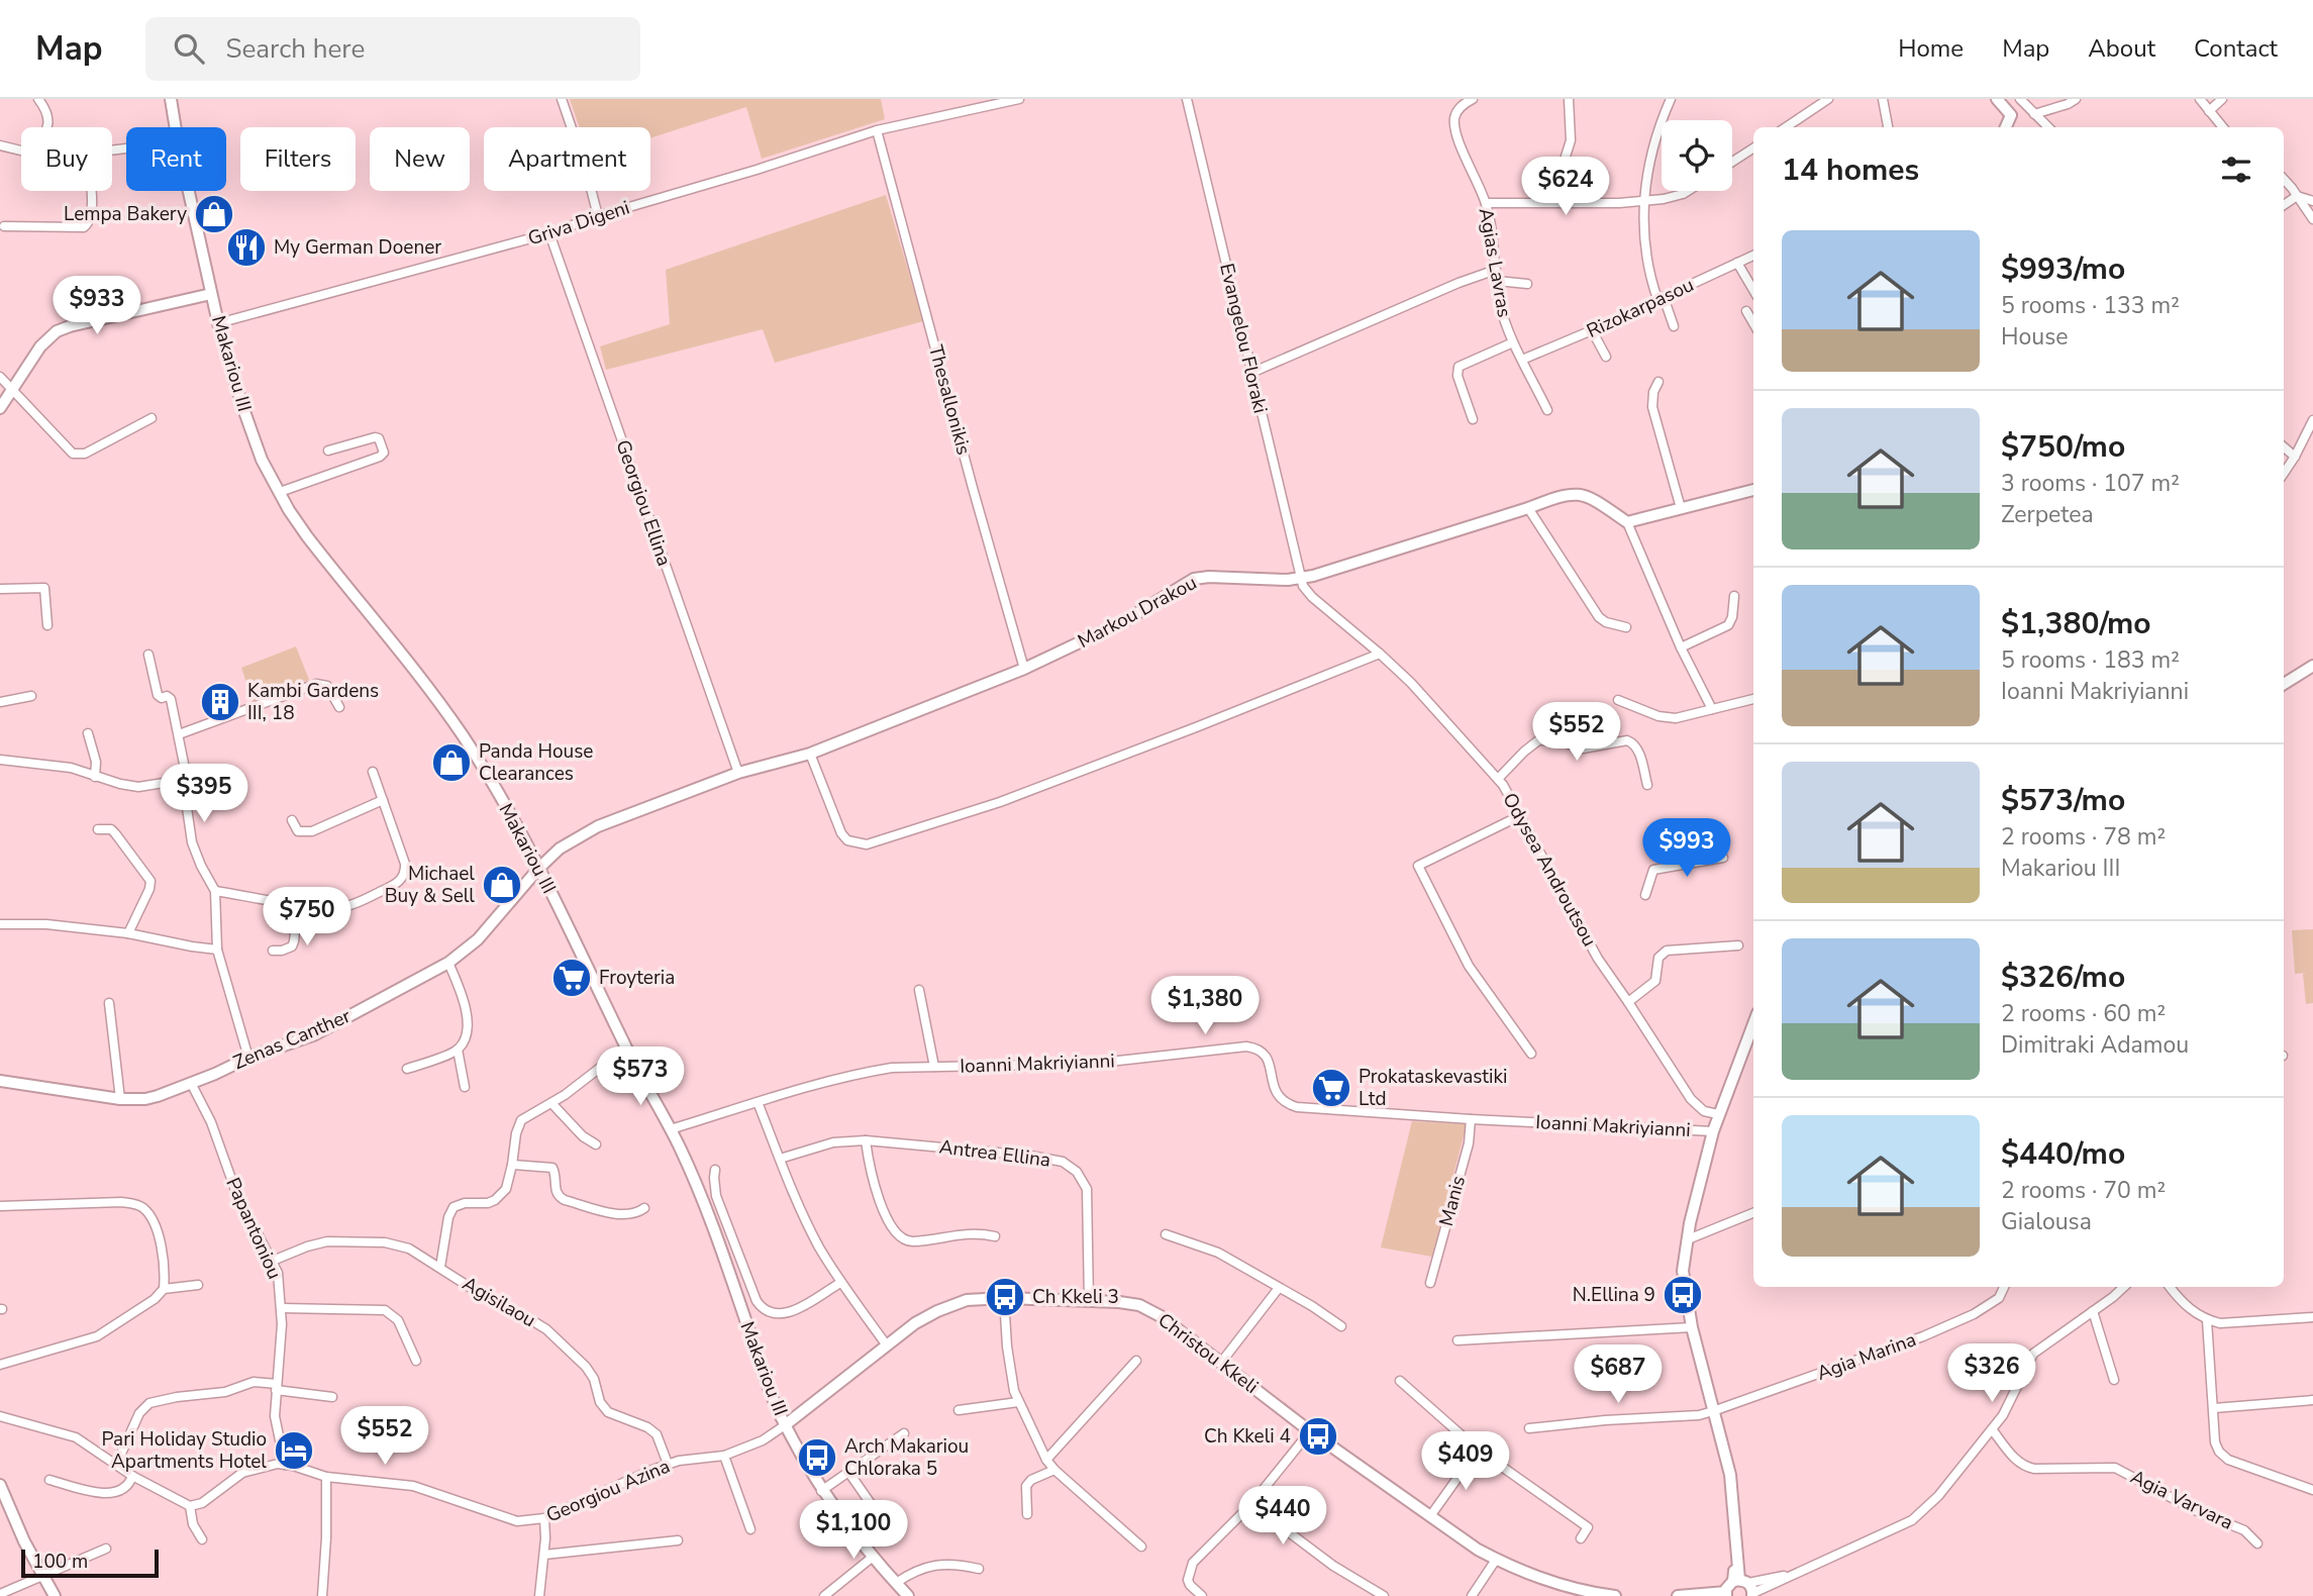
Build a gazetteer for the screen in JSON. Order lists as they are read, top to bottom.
{
  "streets": {
    "street": [
      "Griva Digeni",
      "Agias Lavras",
      "Rizokarpasou",
      "Evangelou Floraki",
      "Makariou III",
      "Thesallonikis",
      "Georgiou Ellina",
      "Markou Drakou",
      "Odysea Androutsou",
      "Zenas Canther",
      "Ioanni Makriyianni",
      "Antrea Ellina",
      "Manis",
      "Papantoniou",
      "Agisilaou",
      "Christou Kkeli",
      "Agia Marina",
      "Georgiou Azina",
      "Agia Varvara"
    ]
  },
  "crossings": [
    ["Griva Digeni", "Makariou III"],
    ["Griva Digeni", "Thesallonikis"],
    ["Griva Digeni", "Georgiou Ellina"],
    ["Agias Lavras", "Rizokarpasou"],
    ["Evangelou Floraki", "Markou Drakou"],
    ["Evangelou Floraki", "Odysea Androutsou"],
    ["Makariou III", "Markou Drakou"],
    ["Makariou III", "Zenas Canther"],
    ["Makariou III", "Ioanni Makriyianni"],
    ["Makariou III", "Christou Kkeli"],
    ["Makariou III", "Georgiou Azina"],
    ["Thesallonikis", "Markou Drakou"],
    ["Georgiou Ellina", "Markou Drakou"],
    ["Markou Drakou", "Odysea Androutsou"],
    ["Markou Drakou", "Zenas Canther"],
    ["Zenas Canther", "Papantoniou"],
    ["Ioanni Makriyianni", "Manis"],
    ["Antrea Ellina", "Christou Kkeli"],
    ["Papantoniou", "Agisilaou"],
    ["Papantoniou", "Georgiou Azina"],
    ["Agisilaou", "Georgiou Azina"],
    ["Christou Kkeli", "Georgiou Azina"]
  ],
  "places": {
    "shop": ["Lempa Bakery", "Panda House Clearances", "Michael Buy & Sell"],
    "restaurant": ["My German Doener"],
    "building": ["Kambi Gardens III, 18"],
    "supermarket": ["Froyteria", "Prokataskevastiki Ltd"],
    "bus stop": [
      "N.Ellina 9",
      "Ch Kkeli 3",
      "Ch Kkeli 4",
      "Arch Makariou Chloraka 5"
    ],
    "hotel": ["Pari Holiday Studio Apartments Hotel"]
  },
  "scale_bar": "100 m",
  "page": {
    "header": "Map",
    "search": "Search here",
    "nav": [
      "Home",
      "Map",
      "About",
      "Contact"
    ],
    "chip": [
      "Buy",
      "Rent",
      "Filters",
      "New",
      "Apartment"
    ],
    "heading": "14 homes",
    "price": [
      "$624",
      "$933",
      "$552",
      "$395",
      "$993",
      "$750",
      "$1,380",
      "$573",
      "$326",
      "$687",
      "$552",
      "$409",
      "$440",
      "$1,100"
    ],
    "list": [
      {
        "name": "$993/mo",
        "note": "5 rooms · 133 m² · House"
      },
      {
        "name": "$750/mo",
        "note": "3 rooms · 107 m² · Zerpetea"
      },
      {
        "name": "$1,380/mo",
        "note": "5 rooms · 183 m² · Ioanni Makriyianni"
      },
      {
        "name": "$573/mo",
        "note": "2 rooms · 78 m² · Makariou III"
      },
      {
        "name": "$326/mo",
        "note": "2 rooms · 60 m² · Dimitraki Adamou"
      },
      {
        "name": "$440/mo",
        "note": "2 rooms · 70 m² · Gialousa"
      }
    ],
    "scale": "100 m"
  }
}
